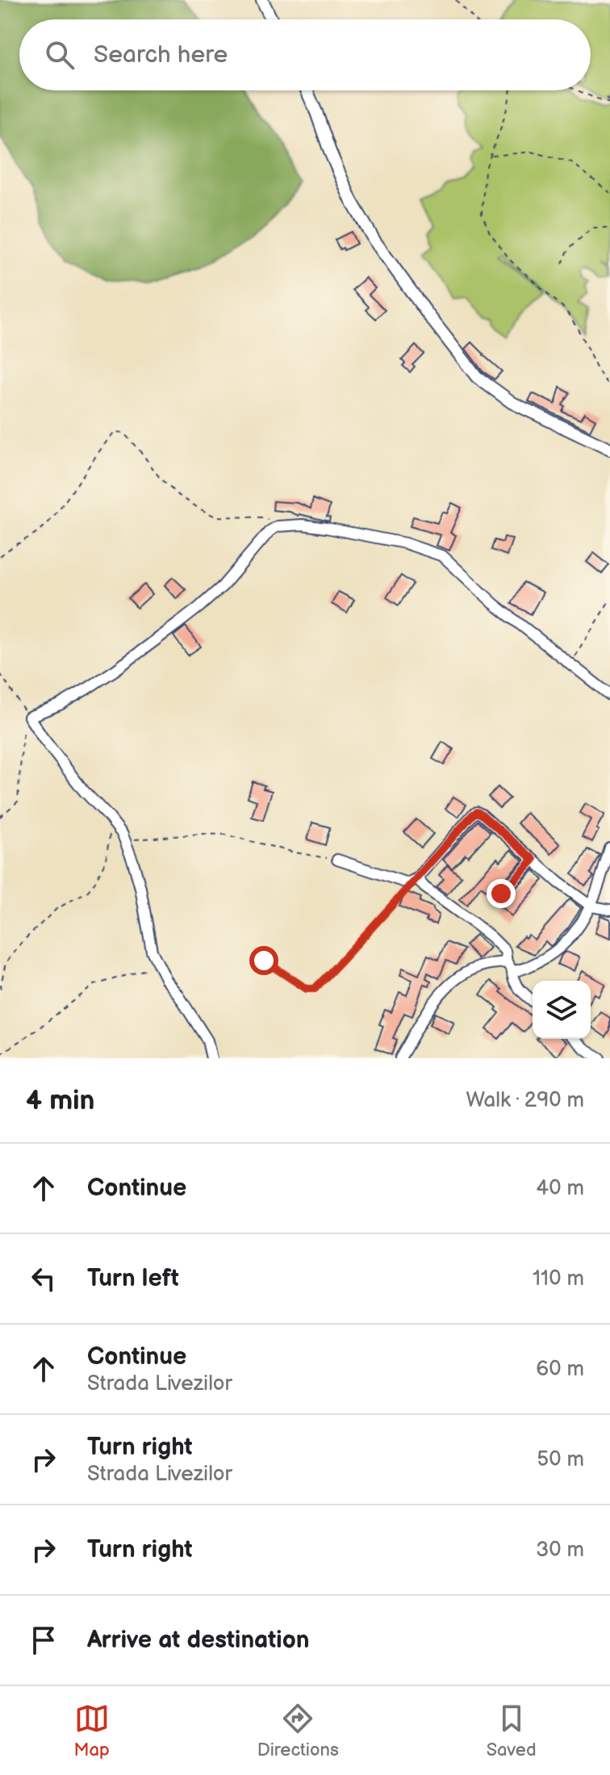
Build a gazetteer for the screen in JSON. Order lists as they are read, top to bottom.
{
  "page": {
    "search": "Search here",
    "heading": ["4 min", "Walk · 290 m"],
    "list": [
      ["Continue", "40 m"],
      ["Turn left", "110 m"],
      ["Continue", "Strada Livezilor", "60 m"],
      ["Turn right", "Strada Livezilor", "50 m"],
      ["Turn right", "30 m"],
      "Arrive at destination"
    ],
    "nav": ["Map", "Directions", "Saved"]
  }
}
